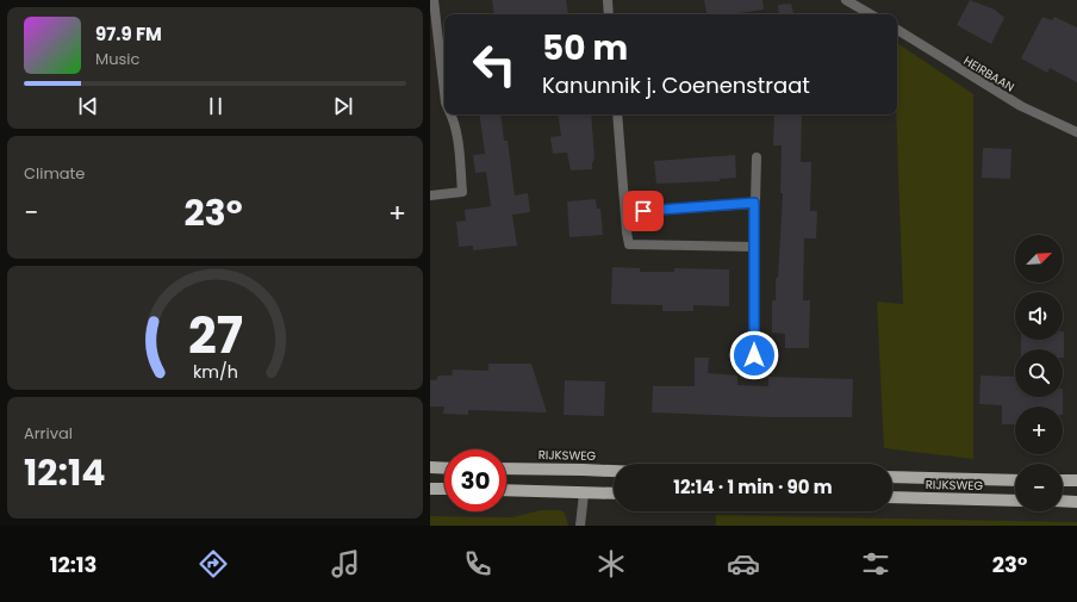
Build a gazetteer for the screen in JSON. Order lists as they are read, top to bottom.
{
  "streets": {
    "main road": ["RIJKSWEG"],
    "street": ["HEIRBAAN"]
  },
  "north": "top right",
  "page": {
    "turn": ["50 m", "Kanunnik j. Coenenstraat"],
    "song": ["97.9 FM", "Music"],
    "tile": [
      "Climate",
      ["Arrival", "12:14"]
    ],
    "heat": ["−", "23°", "+"],
    "map_buttons": ["+", "−"],
    "limit": "30",
    "trip": "12:14 · 1 min · 90 m",
    "tabs": ["12:13", "23°"],
    "gauge": ["27", "km/h"]
  }
}
